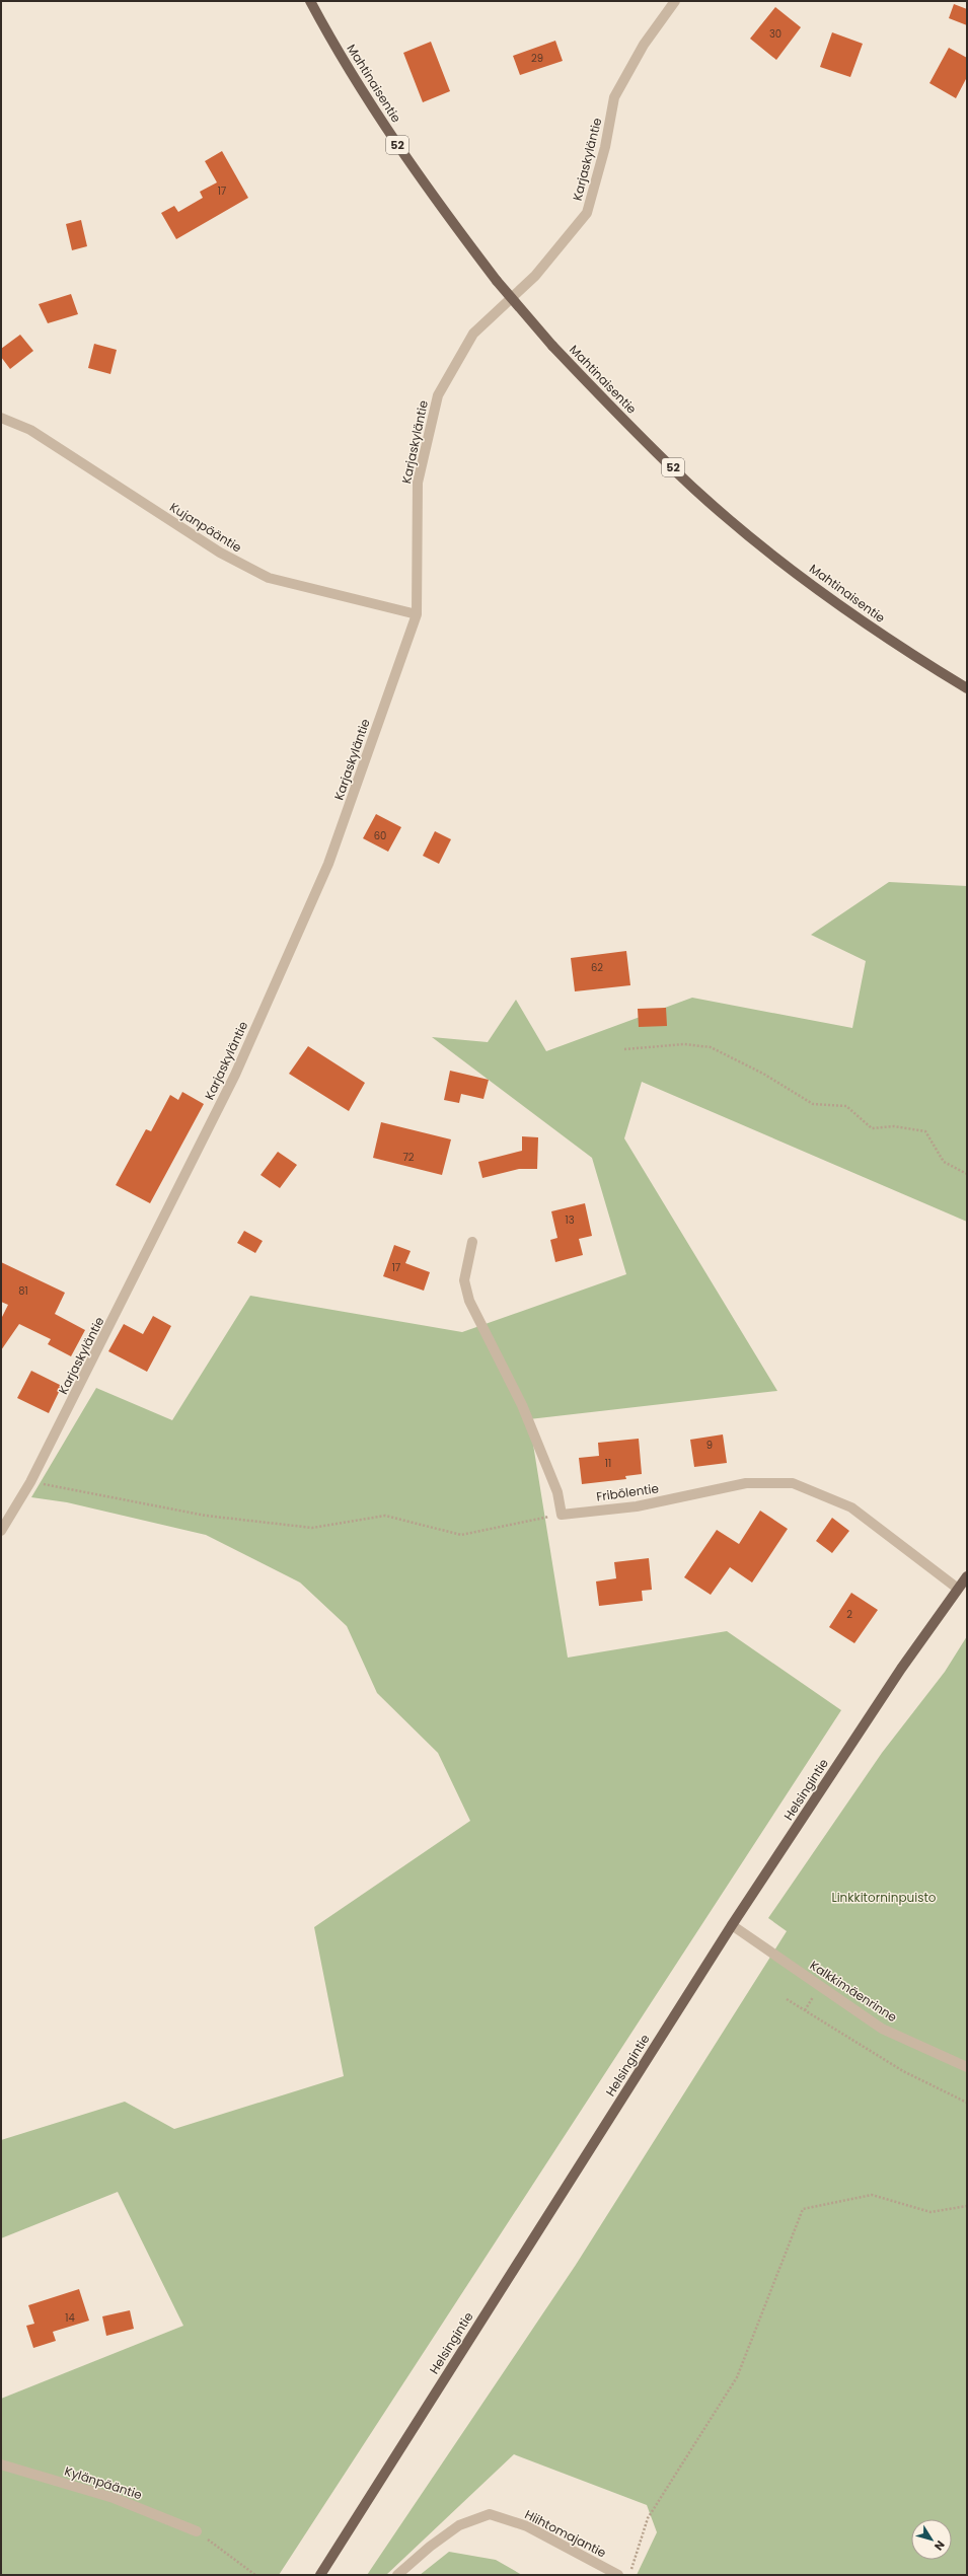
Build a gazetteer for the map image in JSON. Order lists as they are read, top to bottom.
{
  "streets": {
    "main road": ["Mahtinaisentie", "52", "Helsingintie"],
    "street": [
      "Karjaskyläntie",
      "Kujanpääntie",
      "Fribölentie",
      "Kalkkimäenrinne",
      "Kylänpääntie",
      "Hiihtomajantie"
    ]
  },
  "crossings": [
    ["Karjaskyläntie", "Kujanpääntie"],
    ["Fribölentie", "Helsingintie"],
    ["Helsingintie", "Kalkkimäenrinne"]
  ],
  "parks": ["Linkkitorninpuisto"],
  "house_numbers": [
    "30",
    "29",
    "17",
    "60",
    "62",
    "72",
    "13",
    "17",
    "81",
    "9",
    "11",
    "2",
    "14"
  ],
  "north": "bottom right"
}
